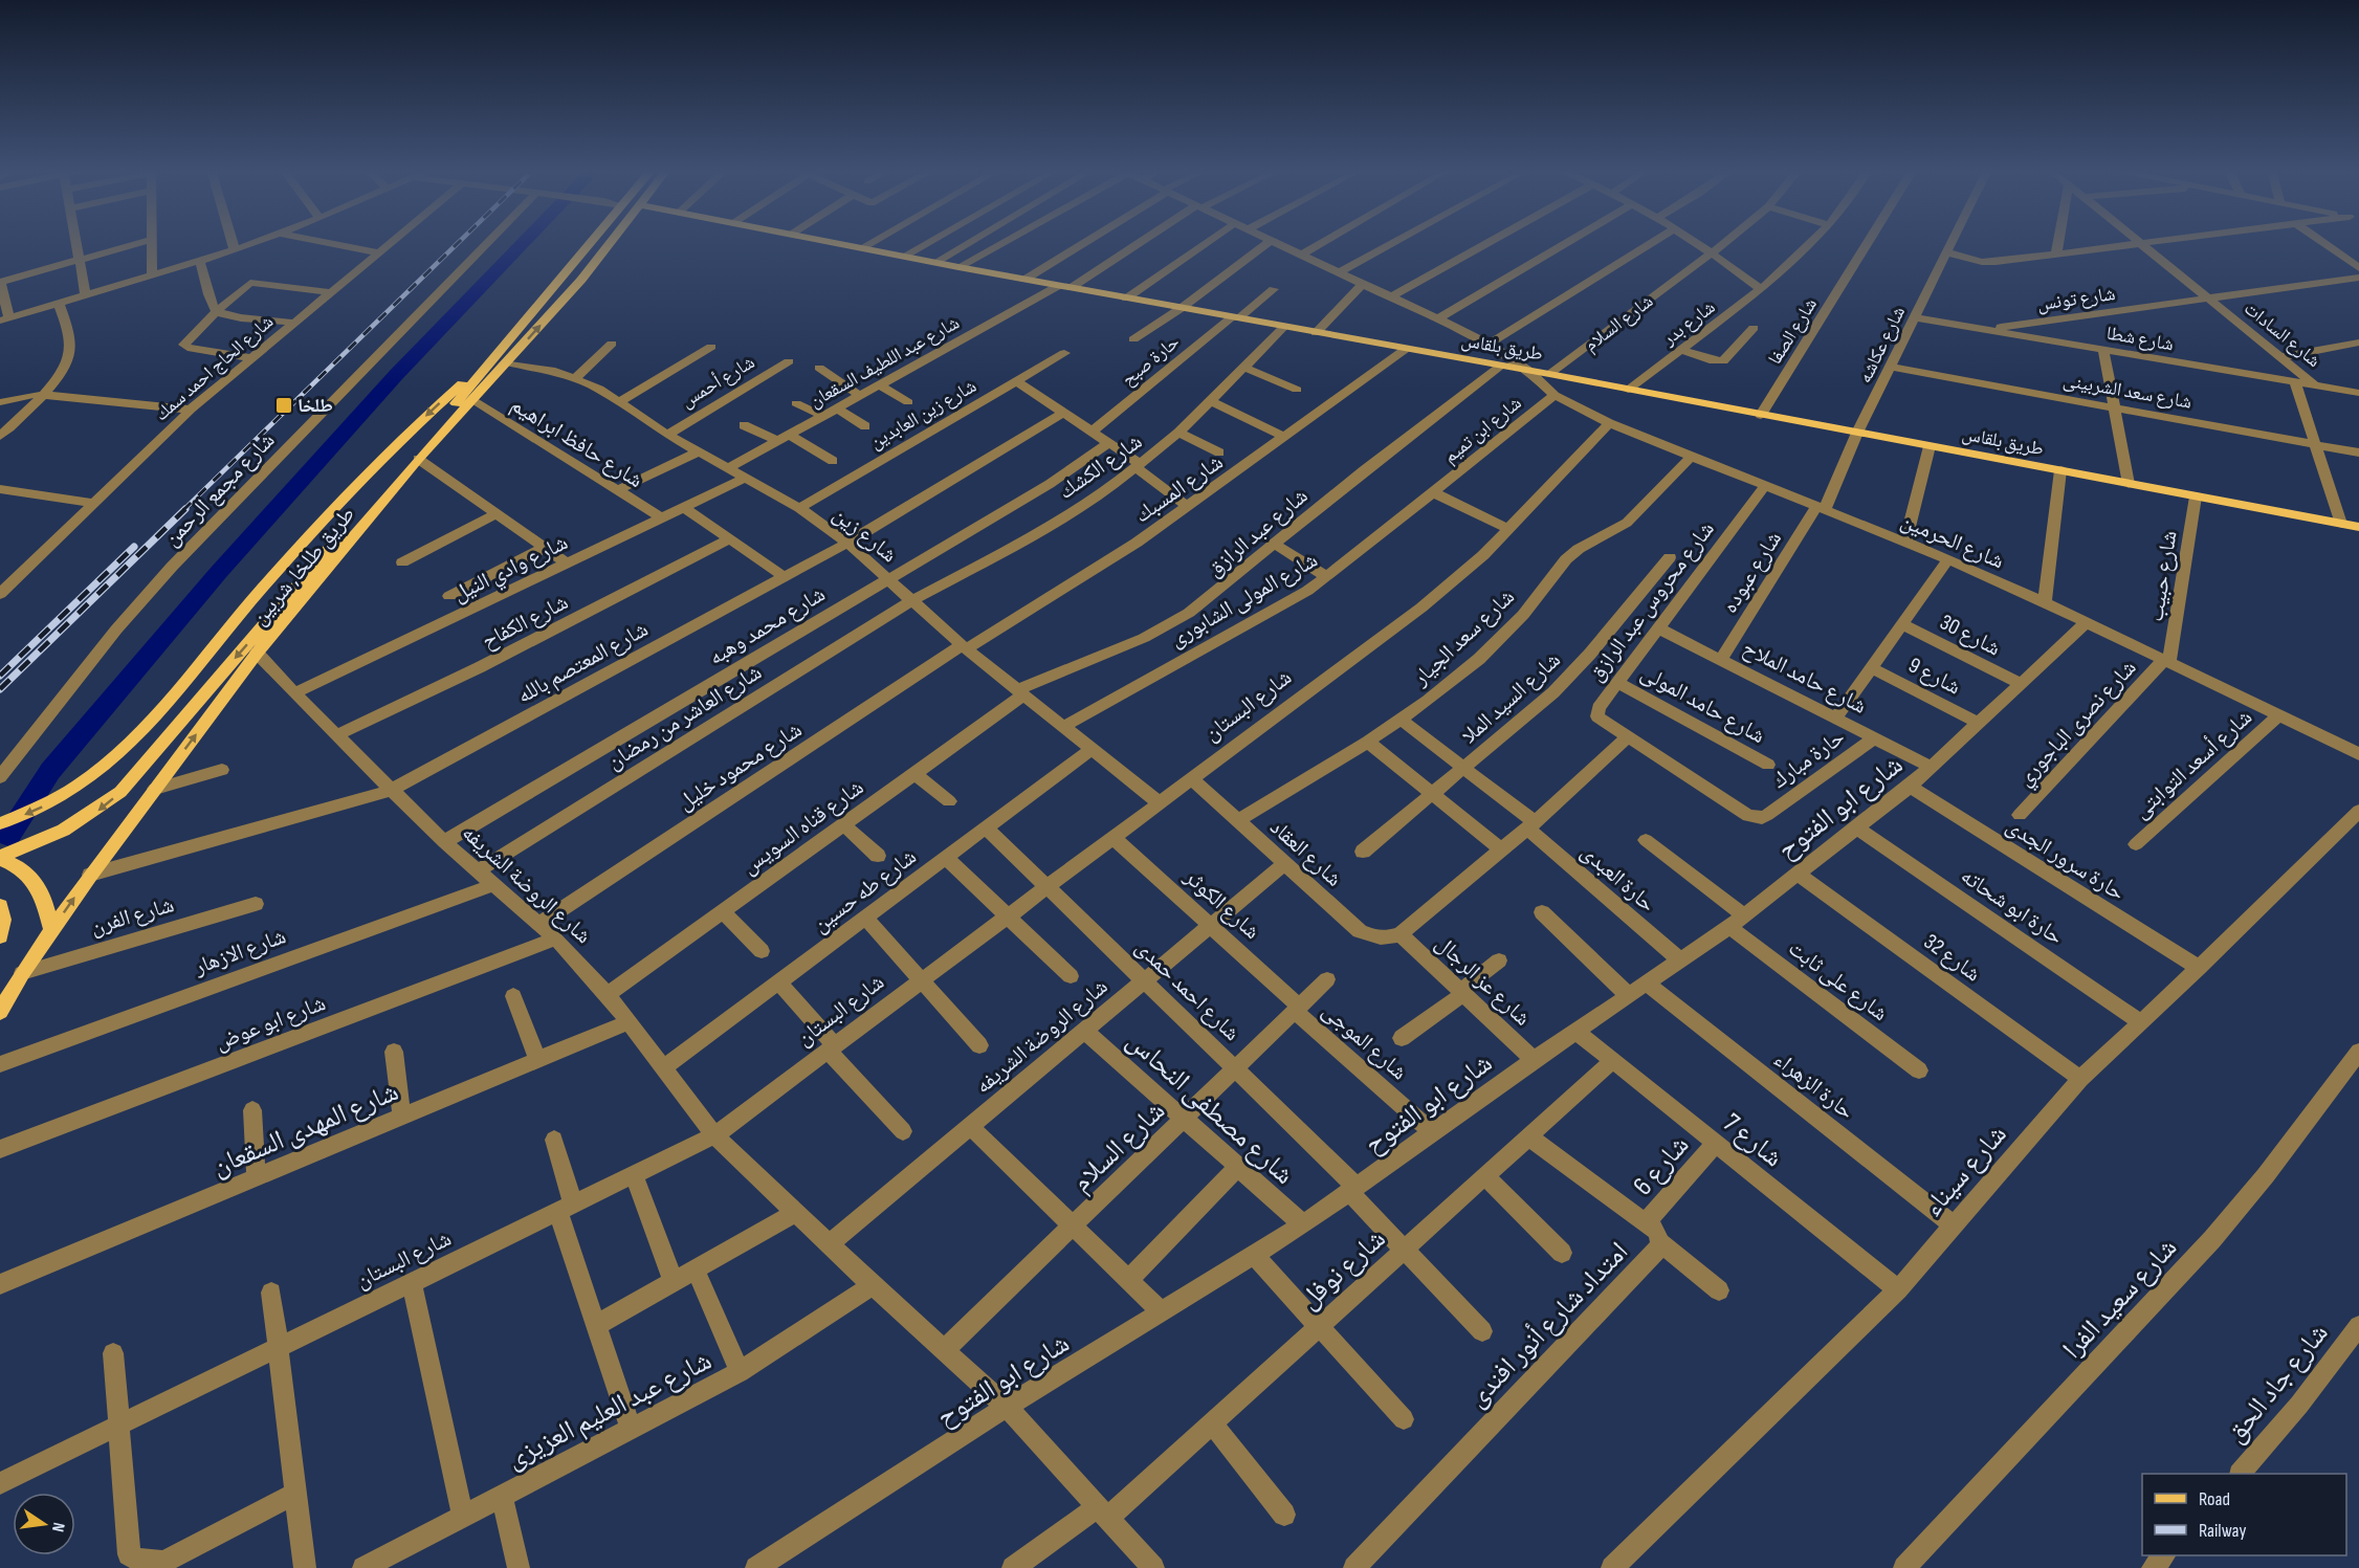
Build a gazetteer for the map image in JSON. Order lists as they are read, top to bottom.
{
  "streets": {
    "main road": ["طريق بلقاس", "طريق طلخا, شربين"],
    "street": [
      "شارع تونس",
      "شارع السلام",
      "شارع بدر",
      "شارع الصفا",
      "شارع السادات",
      "شارع شطا",
      "شارع عكاشه",
      "حارة صبح",
      "شارع عبد اللطيف السقعان",
      "شارع الحاج احمد سمك",
      "شارع أحمس",
      "شارع سعد الشربينى",
      "شارع زين العابدين",
      "شارع ابن تميم",
      "شارع حافظ ابراهيم",
      "شارع الكشك",
      "شارع المسبك",
      "شارع مجمع الرحمن",
      "شارع عبد الرازق",
      "شارع زين",
      "شارع الحرمين",
      "شارع وادي النيل",
      "شارع عبوده",
      "شارع حبيب",
      "شارع المولى الشابورى",
      "شارع محروس عبد الرازق",
      "شارع الكفاح",
      "شارع محمد وهبه",
      "شارع 30",
      "شارع سعد الجيار",
      "شارع المعتصم بالله",
      "شارع 9",
      "شارع حامد الملاح",
      "شارع السيد الملا",
      "شارع حامد المولى",
      "شارع البستان",
      "شارع العاشر من رمضان",
      "شارع نصرى الباجوري",
      "حارة مبارك",
      "شارع أسعد التوابتى",
      "شارع محمود خليل",
      "شارع ابو الفتوح",
      "شارع قناه السويس",
      "شارع العقاد",
      "حارة سرور الجدى",
      "حارة العبدى",
      "شارع الروضة الشريفه",
      "شارع طه حسين",
      "شارع الكوثر",
      "حارة ابو شحاته",
      "شارع الفرن",
      "شارع الازهار",
      "شارع 32",
      "شارع عز الرجال",
      "شارع على ثابت",
      "شارع احمد حمدى",
      "شارع ابو عوض",
      "شارع الموجى",
      "حارة الزهراء",
      "شارع مصطفى النحاس",
      "شارع المهدى السقعان",
      "شارع 7",
      "شارع 6",
      "شارع سيناء",
      "شارع نوفل",
      "شارع سعيد الفرا",
      "امتداد شارع أنور افندى",
      "شارع جاد الحق",
      "شارع عبد العليم العزيزى"
    ]
  },
  "crossings": [
    ["شارع تونس", "شارع السادات"],
    ["شارع تونس", "شارع شطا"],
    ["شارع السلام", "طريق بلقاس"],
    ["شارع السلام", "شارع الروضة الشريفه"],
    ["شارع السلام", "شارع الكوثر"],
    ["شارع السلام", "شارع احمد حمدى"],
    ["شارع السلام", "شارع الموجى"],
    ["شارع السلام", "شارع مصطفى النحاس"],
    ["شارع بدر", "طريق بلقاس"],
    ["شارع الصفا", "طريق بلقاس"],
    ["شارع السادات", "شارع شطا"],
    ["شارع السادات", "طريق بلقاس"],
    ["شارع السادات", "شارع سعد الشربينى"],
    ["شارع شطا", "شارع عكاشه"],
    ["شارع عكاشه", "طريق بلقاس"],
    ["شارع عكاشه", "شارع سعد الشربينى"],
    ["شارع عكاشه", "شارع عبوده"],
    ["طريق بلقاس", "حارة صبح"],
    ["طريق بلقاس", "شارع عبد اللطيف السقعان"],
    ["طريق بلقاس", "شارع الكشك"],
    ["طريق بلقاس", "شارع المسبك"],
    ["طريق بلقاس", "شارع عبد الرازق"],
    ["طريق بلقاس", "شارع الحرمين"],
    ["طريق بلقاس", "شارع عبوده"],
    ["طريق بلقاس", "شارع حبيب"],
    ["شارع عبد اللطيف السقعان", "شارع زين"],
    ["شارع أحمس", "شارع زين"],
    ["شارع زين العابدين", "شارع زين"],
    ["شارع ابن تميم", "شارع الحرمين"],
    ["شارع ابن تميم", "شارع المولى الشابورى"],
    ["شارع حافظ ابراهيم", "طريق طلخا, شربين"],
    ["شارع حافظ ابراهيم", "شارع وادي النيل"],
    ["شارع الكشك", "شارع زين"],
    ["شارع الكشك", "شارع العاشر من رمضان"],
    ["شارع المسبك", "شارع زين"],
    ["شارع المسبك", "شارع محمود خليل"],
    ["شارع عبد الرازق", "شارع زين"],
    ["شارع عبد الرازق", "شارع قناه السويس"],
    ["شارع زين", "طريق طلخا, شربين"],
    ["شارع زين", "شارع وادي النيل"],
    ["شارع زين", "شارع المولى الشابورى"],
    ["شارع زين", "شارع محمد وهبه"],
    ["شارع زين", "شارع المعتصم بالله"],
    ["شارع زين", "شارع البستان"],
    ["شارع زين", "شارع العاشر من رمضان"],
    ["شارع زين", "شارع محمود خليل"],
    ["شارع زين", "شارع قناه السويس"],
    ["شارع زين", "شارع طه حسين"],
    ["شارع الحرمين", "شارع عبوده"],
    ["شارع الحرمين", "شارع حبيب"],
    ["شارع الحرمين", "شارع محروس عبد الرازق"],
    ["شارع الحرمين", "شارع سعد الجيار"],
    ["شارع الحرمين", "شارع البستان"],
    ["شارع الحرمين", "شارع نصرى الباجوري"],
    ["شارع الحرمين", "شارع أسعد التوابتى"],
    ["شارع الحرمين", "شارع ابو الفتوح"],
    ["طريق طلخا, شربين", "شارع المعتصم بالله"],
    ["طريق طلخا, شربين", "شارع الروضة الشريفه"],
    ["طريق طلخا, شربين", "شارع الفرن"],
    ["شارع وادي النيل", "شارع الروضة الشريفه"],
    ["شارع عبوده", "شارع حامد الملاح"],
    ["شارع حبيب", "شارع نصرى الباجوري"],
    ["شارع محروس عبد الرازق", "شارع حامد الملاح"],
    ["شارع محروس عبد الرازق", "شارع حامد المولى"],
    ["شارع محروس عبد الرازق", "حارة مبارك"],
    ["شارع الكفاح", "شارع الروضة الشريفه"],
    ["شارع محمد وهبه", "شارع الروضة الشريفه"],
    ["شارع 30", "شارع ابو الفتوح"],
    ["شارع سعد الجيار", "شارع العقاد"],
    ["شارع سعد الجيار", "حارة العبدى"],
    ["شارع المعتصم بالله", "شارع الروضة الشريفه"],
    ["شارع 9", "شارع ابو الفتوح"],
    ["شارع حامد الملاح", "حارة مبارك"],
    ["شارع حامد الملاح", "شارع ابو الفتوح"],
    ["شارع السيد الملا", "حارة العبدى"],
    ["شارع البستان", "شارع العقاد"],
    ["شارع البستان", "شارع الروضة الشريفه"],
    ["شارع البستان", "شارع الكوثر"],
    ["شارع البستان", "شارع احمد حمدى"],
    ["شارع العاشر من رمضان", "شارع الروضة الشريفه"],
    ["شارع محمود خليل", "شارع الروضة الشريفه"],
    ["شارع ابو الفتوح", "حارة سرور الجدى"],
    ["شارع ابو الفتوح", "حارة العبدى"],
    ["شارع ابو الفتوح", "شارع الروضة الشريفه"],
    ["شارع ابو الفتوح", "حارة ابو شحاته"],
    ["شارع ابو الفتوح", "شارع 32"],
    ["شارع ابو الفتوح", "شارع عز الرجال"],
    ["شارع ابو الفتوح", "شارع على ثابت"],
    ["شارع ابو الفتوح", "شارع احمد حمدى"],
    ["شارع ابو الفتوح", "شارع الموجى"],
    ["شارع ابو الفتوح", "حارة الزهراء"],
    ["شارع ابو الفتوح", "شارع مصطفى النحاس"],
    ["شارع ابو الفتوح", "شارع 7"],
    ["شارع قناه السويس", "شارع الروضة الشريفه"],
    ["شارع العقاد", "شارع الروضة الشريفه"],
    ["شارع العقاد", "شارع عز الرجال"],
    ["حارة سرور الجدى", "شارع سيناء"],
    ["شارع الروضة الشريفه", "شارع طه حسين"],
    ["شارع الروضة الشريفه", "شارع الكوثر"],
    ["شارع الروضة الشريفه", "شارع الازهار"],
    ["شارع الروضة الشريفه", "شارع احمد حمدى"],
    ["شارع الروضة الشريفه", "شارع ابو عوض"],
    ["شارع الروضة الشريفه", "شارع مصطفى النحاس"],
    ["شارع الروضة الشريفه", "شارع المهدى السقعان"],
    ["شارع الروضة الشريفه", "شارع نوفل"],
    ["شارع الروضة الشريفه", "شارع عبد العليم العزيزى"],
    ["شارع طه حسين", "شارع احمد حمدى"],
    ["شارع الكوثر", "شارع الموجى"],
    ["حارة ابو شحاته", "شارع سيناء"],
    ["شارع 32", "شارع سيناء"],
    ["شارع احمد حمدى", "شارع نوفل"],
    ["حارة الزهراء", "شارع سيناء"],
    ["شارع 7", "شارع 6"],
    ["شارع 7", "شارع سيناء"],
    ["شارع 7", "شارع نوفل"],
    ["شارع 6", "امتداد شارع أنور افندى"],
    ["شارع نوفل", "امتداد شارع أنور افندى"]
  ],
  "places": {
    "transit": ["طلخا"]
  },
  "legend": ["Road", "Railway"],
  "north": "right"
}
